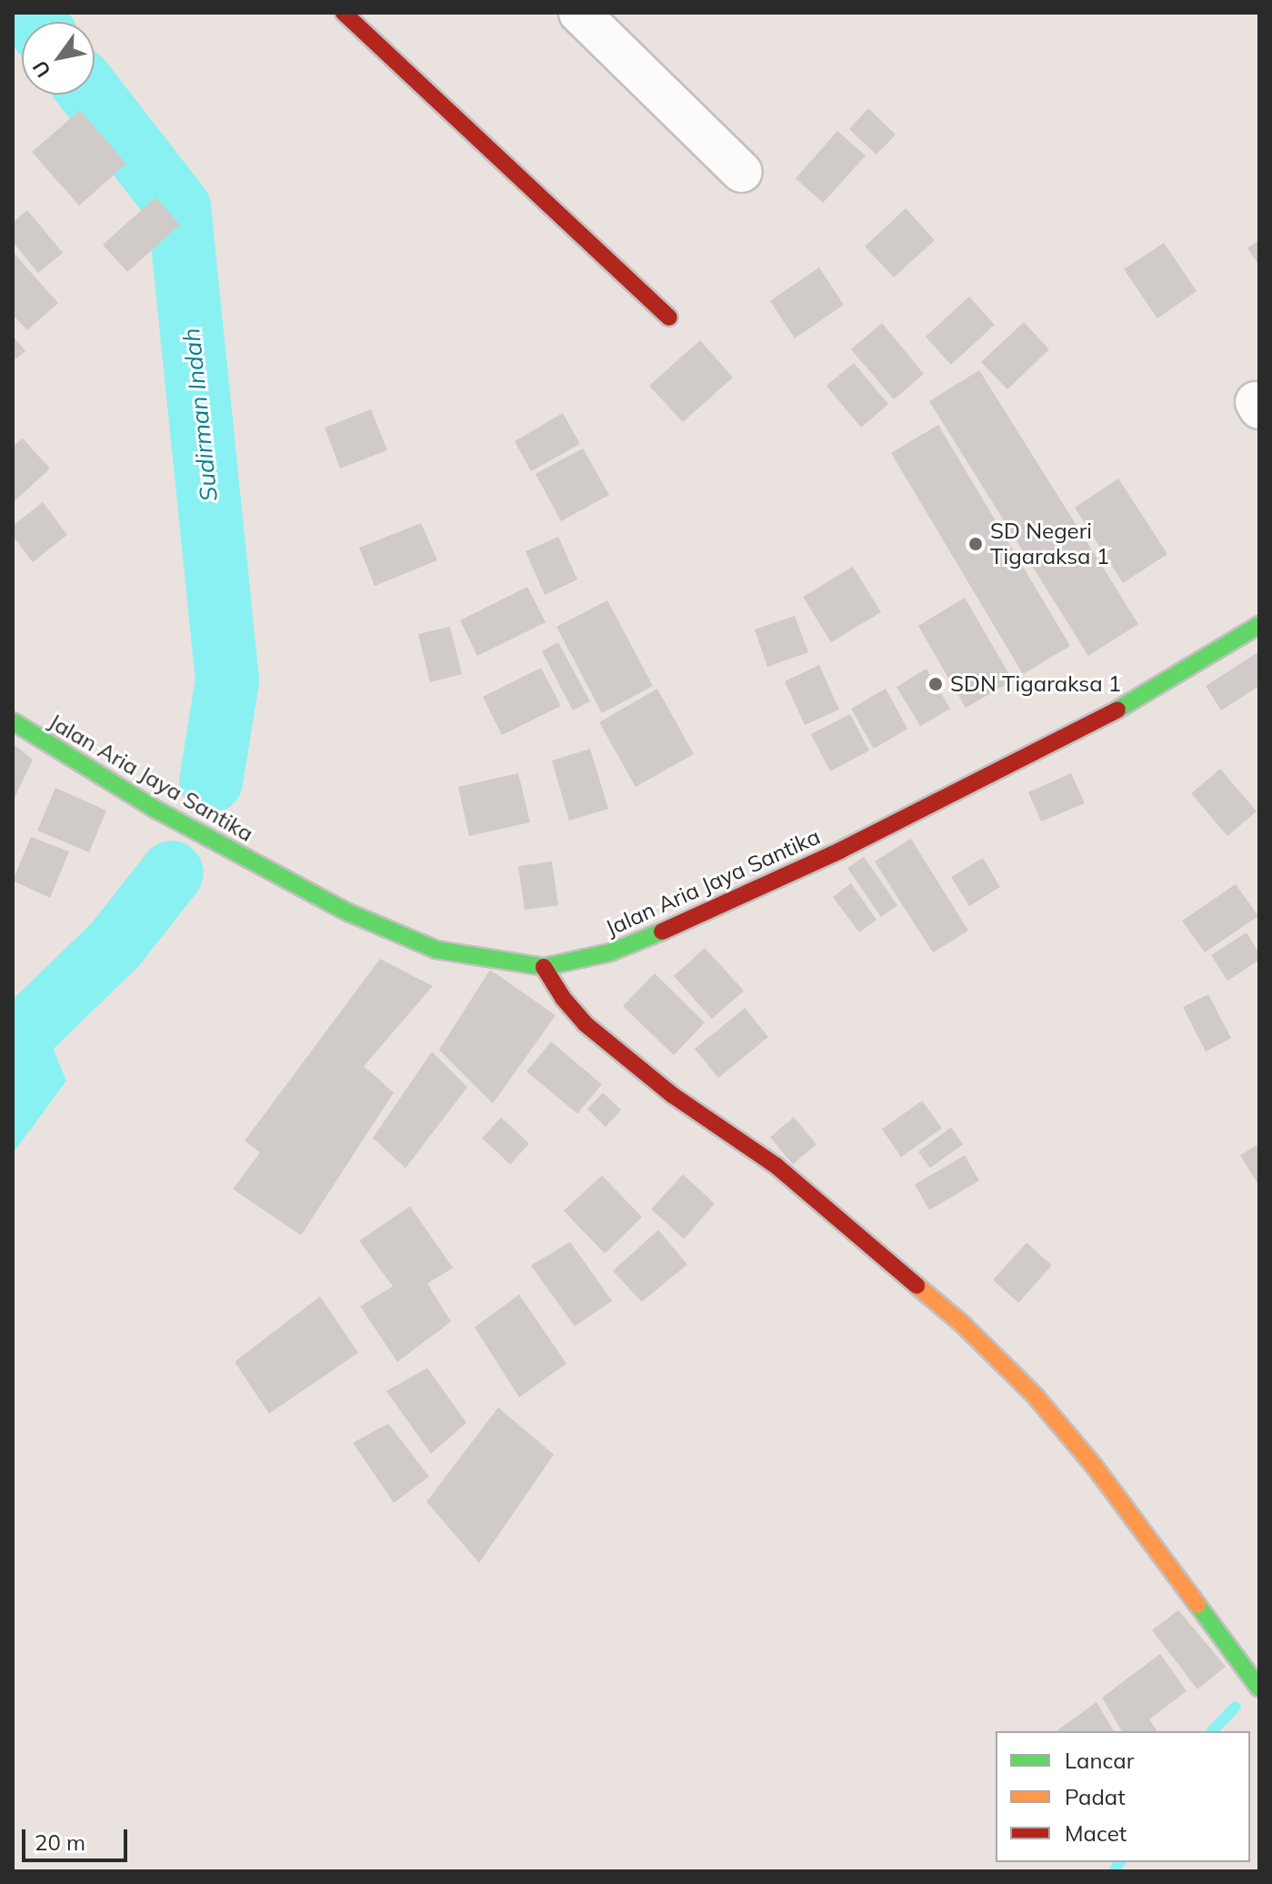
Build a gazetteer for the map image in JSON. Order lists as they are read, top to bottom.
{
  "streets": {
    "street": ["Jalan Aria Jaya Santika"]
  },
  "water": ["Sudirman Indah"],
  "places": ["SD Negeri Tigaraksa 1", "SDN Tigaraksa 1"],
  "legend": ["Lancar", "Padat", "Macet"],
  "scale_bar": "20 m",
  "north": "bottom left"
}
